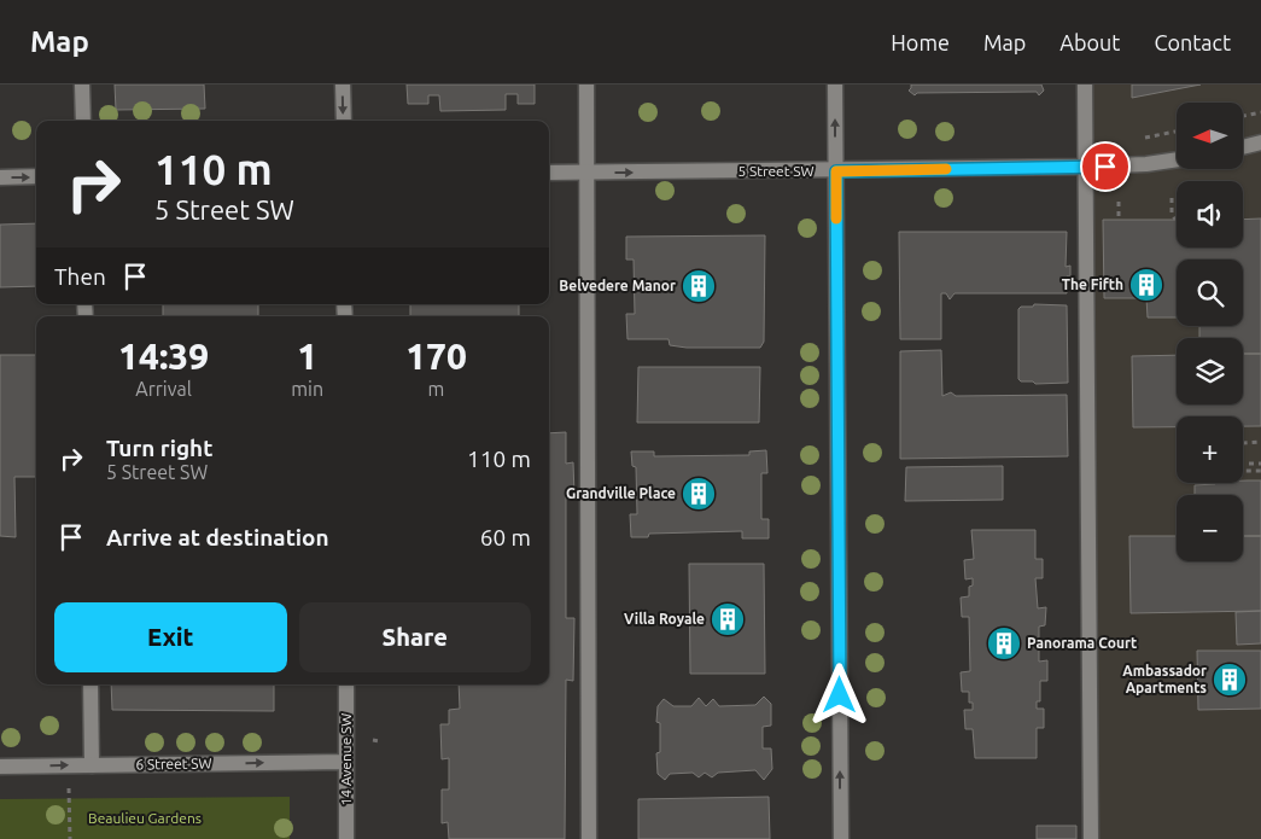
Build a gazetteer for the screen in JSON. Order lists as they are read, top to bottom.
{
  "streets": {
    "street": ["5 Street SW", "14 Avenue SW", "6 Street SW"]
  },
  "crossings": [
    ["14 Avenue SW", "6 Street SW"]
  ],
  "one_way": ["5 Street SW", "6 Street SW"],
  "parks": ["Beaulieu Gardens"],
  "places": {
    "building": [
      "The Fifth",
      "Belvedere Manor",
      "Grandville Place",
      "Villa Royale",
      "Panorama Court",
      "Ambassador Apartments"
    ]
  },
  "north": "left",
  "page": {
    "header": "Map",
    "nav": [
      "Home",
      "Map",
      "About",
      "Contact"
    ],
    "map_buttons": ["+", "−"],
    "turn": ["110 m", "5 Street SW"],
    "then": "Then",
    "eta": [
      "14:39",
      "Arrival",
      "1",
      "min",
      "170",
      "m"
    ],
    "list": [
      {
        "name": "Turn right",
        "note": "5 Street SW",
        "value": "110 m"
      },
      {
        "name": "Arrive at destination",
        "value": "60 m"
      }
    ],
    "buttons": ["Exit", "Share"]
  }
}
